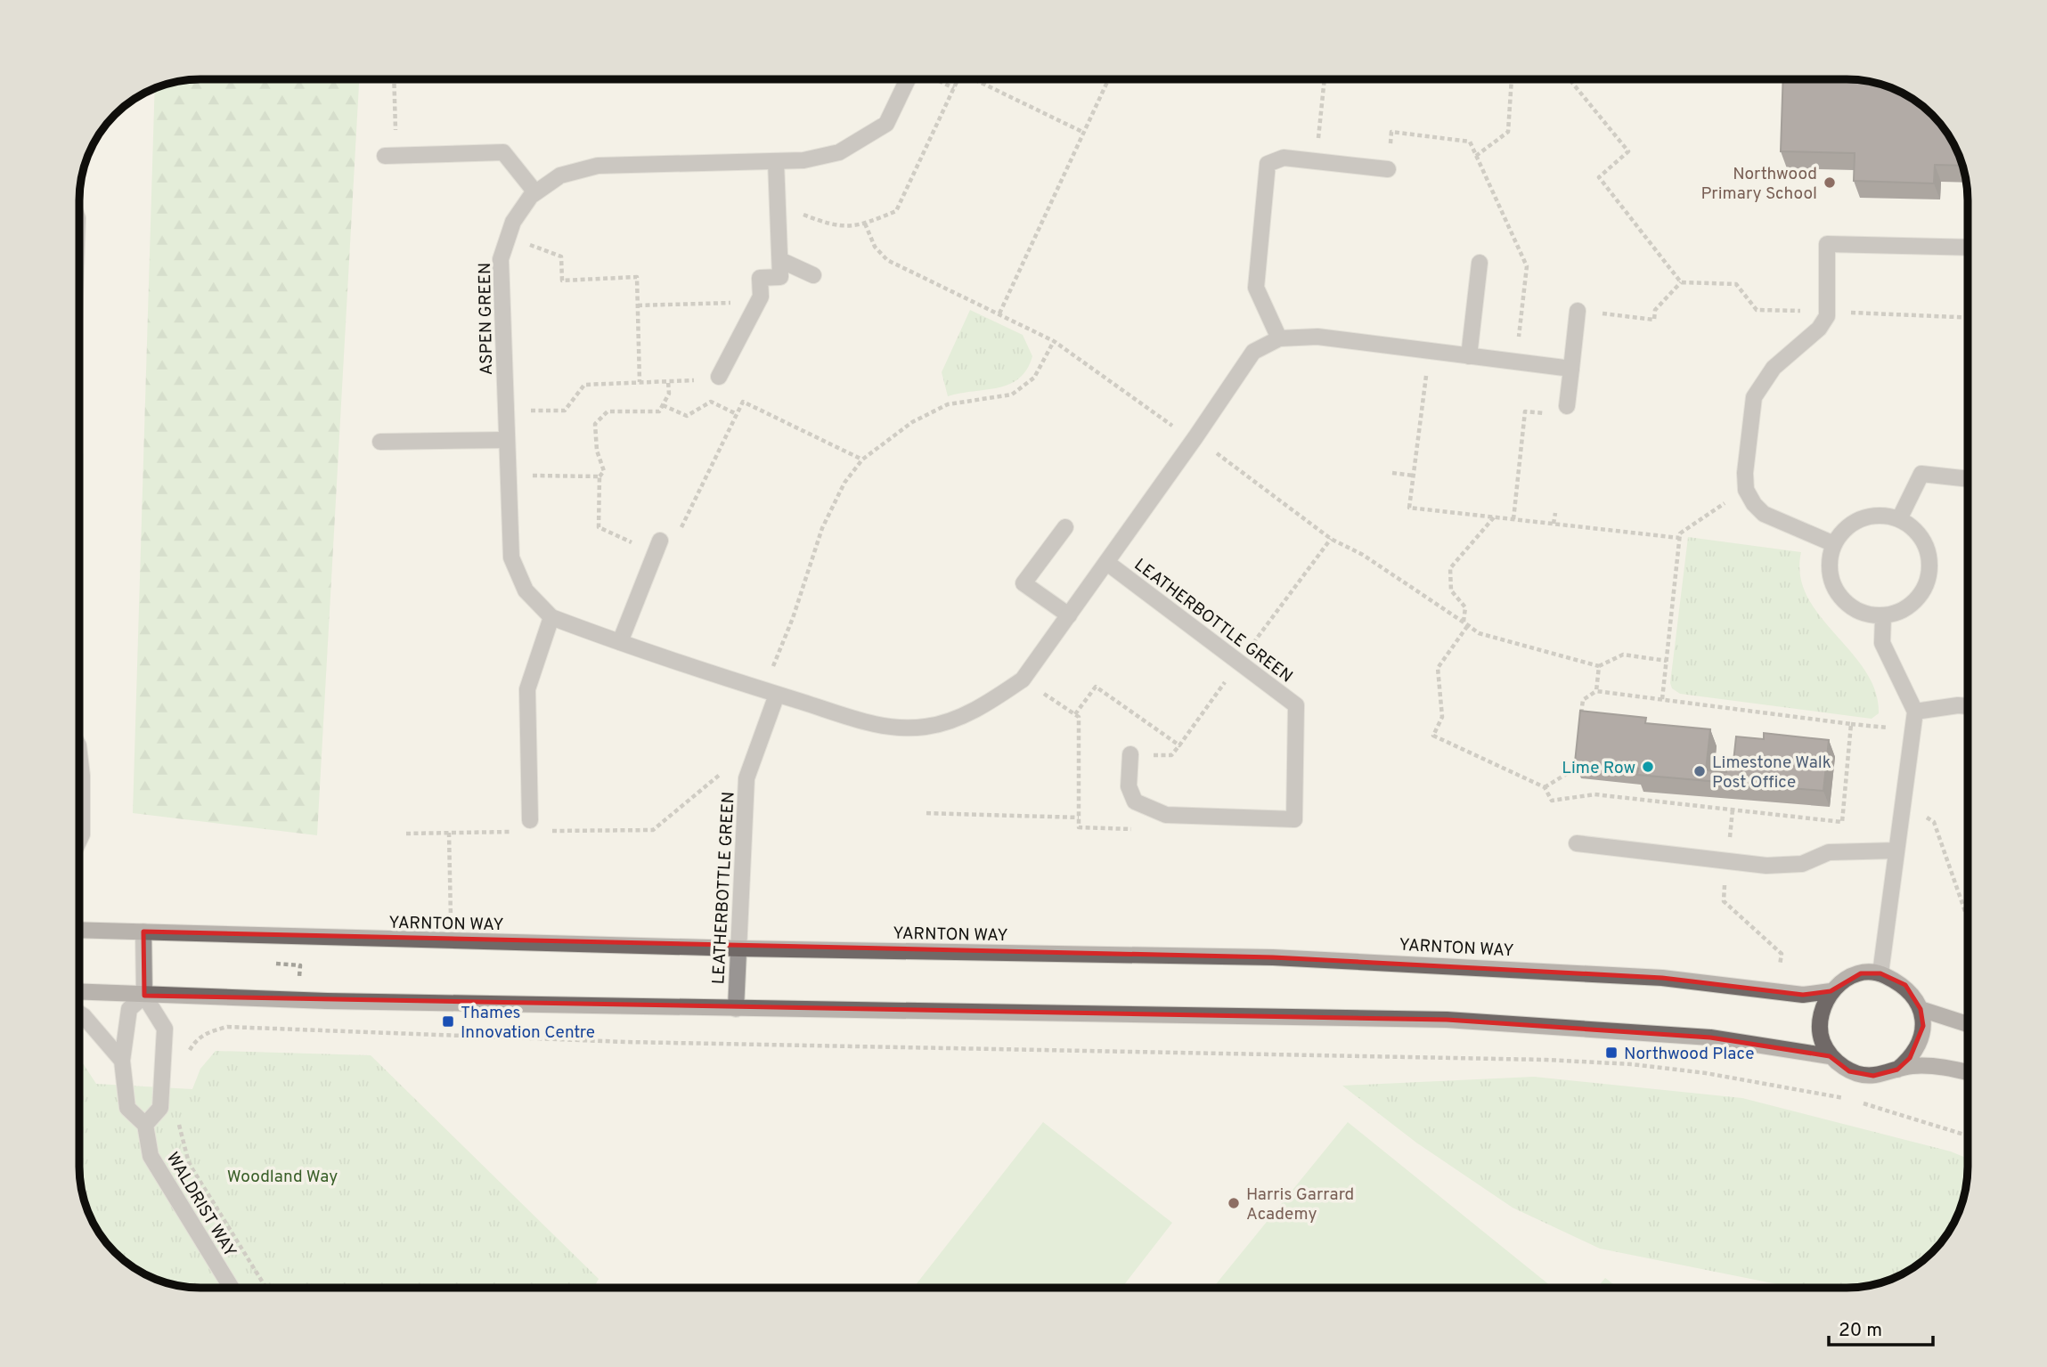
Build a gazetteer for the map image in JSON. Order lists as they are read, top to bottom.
{
  "streets": {
    "street": [
      "ASPEN GREEN",
      "LEATHERBOTTLE GREEN",
      "YARNTON WAY",
      "WALDRIST WAY"
    ]
  },
  "crossings": [
    ["ASPEN GREEN", "LEATHERBOTTLE GREEN"],
    ["LEATHERBOTTLE GREEN", "YARNTON WAY"]
  ],
  "parks": ["Woodland Way"],
  "places": {
    "other": [
      "Northwood Primary School",
      "Lime Row",
      "Limestone Walk Post Office",
      "Harris Garrard Academy"
    ],
    "transit": ["Thames Innovation Centre", "Northwood Place"]
  },
  "scale_bar": "20 m"
}
